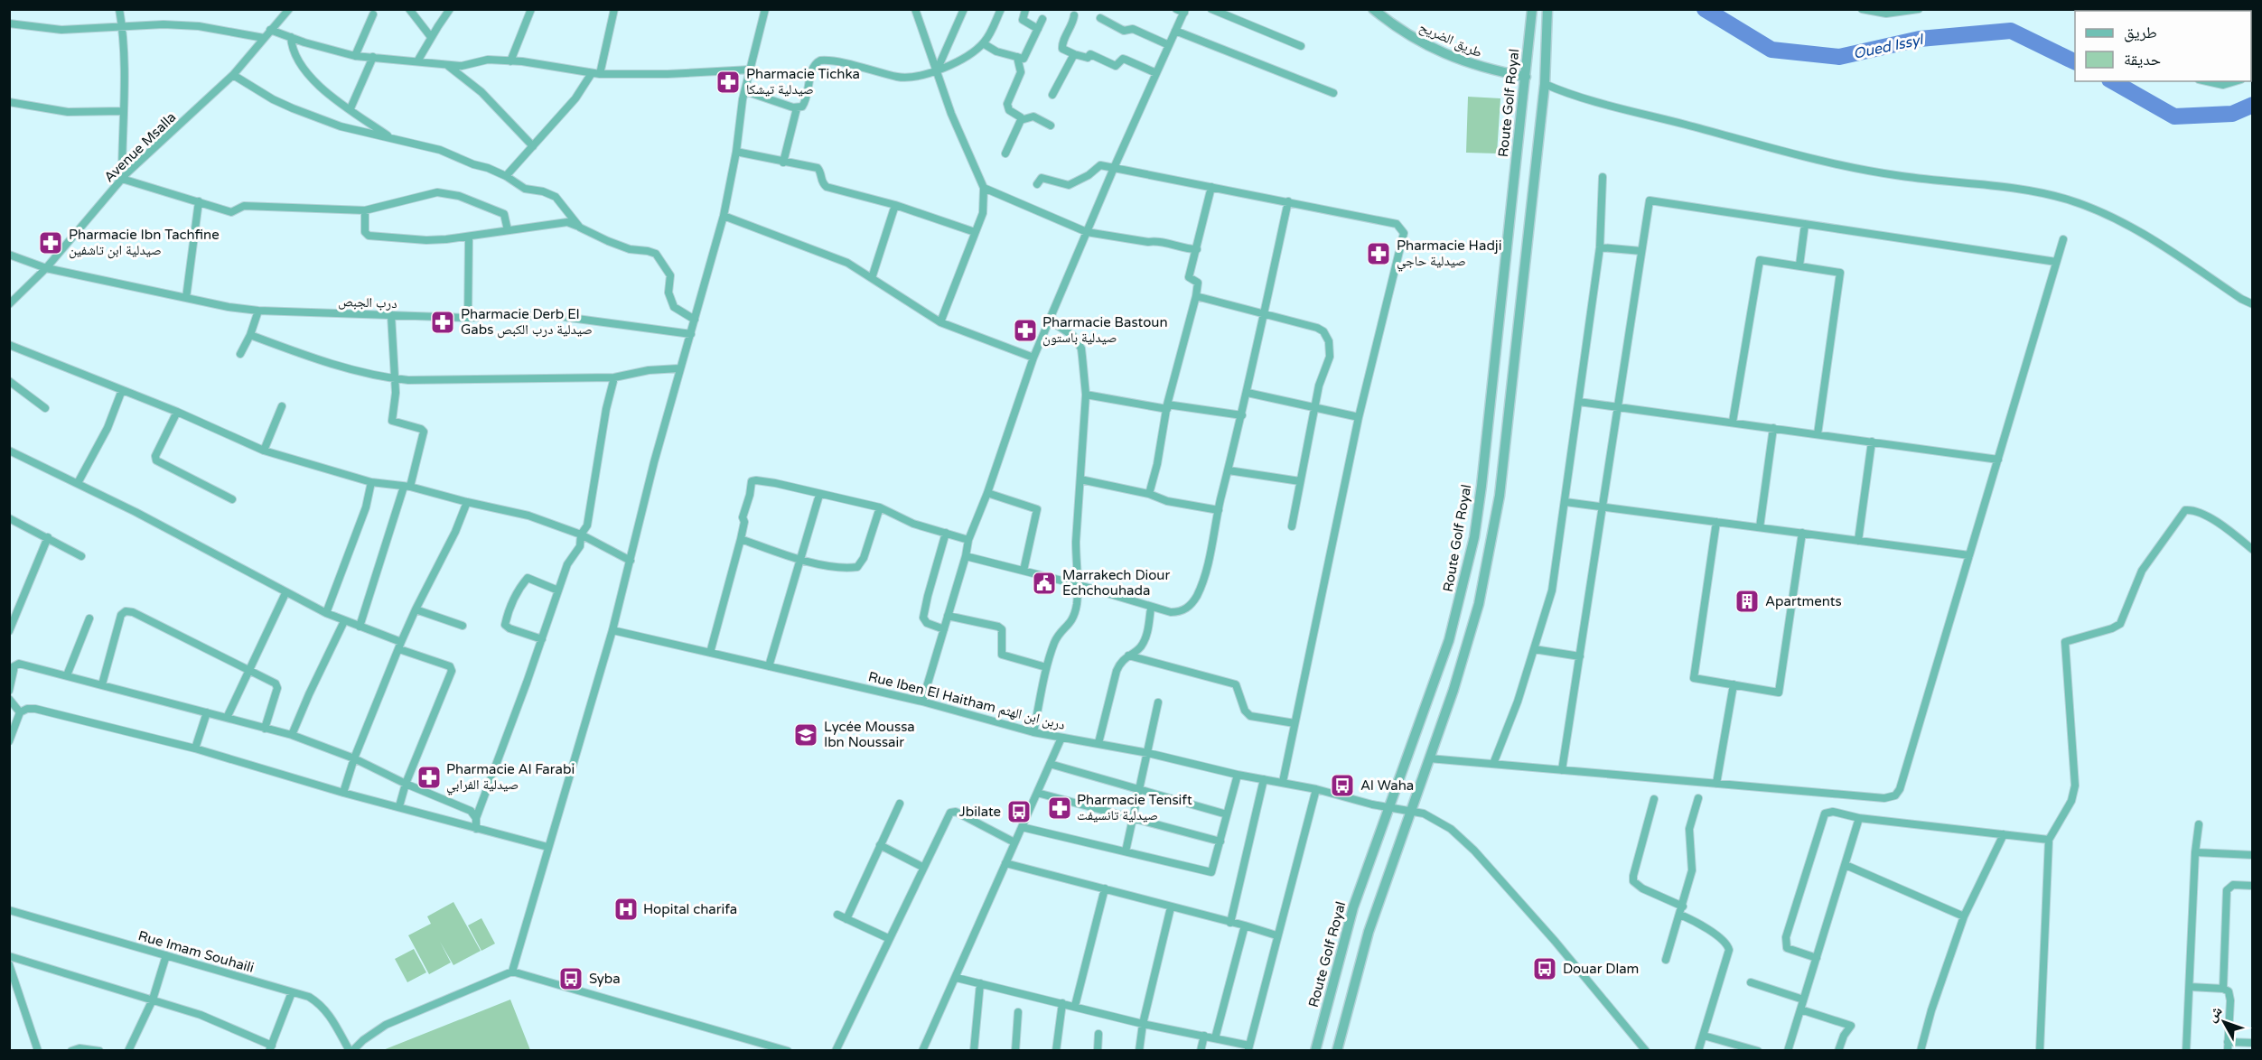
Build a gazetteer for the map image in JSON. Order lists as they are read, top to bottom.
{
  "streets": {
    "street": [
      "طريق الضريح",
      "Route Golf Royal",
      "Avenue Msalla",
      "درب الجبص",
      "Rue Iben El Haitham دربن ابن الهثم",
      "Rue Imam Souhaili"
    ]
  },
  "crossings": [
    ["طريق الضريح", "Route Golf Royal"],
    ["Route Golf Royal", "Rue Iben El Haitham دربن ابن الهثم"],
    ["Avenue Msalla", "درب الجبص"]
  ],
  "water": ["Oued Issyl"],
  "places": {
    "pharmacy": [
      "Pharmacie Tichka صيدلية تيشكا",
      "Pharmacie Ibn Tachfine صيدلية ابن تاشفين",
      "Pharmacie Hadji صيدلية حاجي",
      "Pharmacie Derb El Gabs صيدلية درب الكبص",
      "Pharmacie Bastoun صيدلية باستون",
      "Pharmacie Al Farabi صيدلية الفرابي",
      "Pharmacie Tensift صيدلية تانسيفت"
    ],
    "public building": ["Marrakech Diour Echchouhada"],
    "building": ["Apartments"],
    "school or university": ["Lycée Moussa Ibn Noussair"],
    "bus stop": [
      "Al Waha",
      "Jbilate",
      "Douar Dlam",
      "Syba"
    ],
    "hospital": ["Hopital charifa"]
  },
  "legend": ["طريق", "حديقة"],
  "north": "top left"
}
